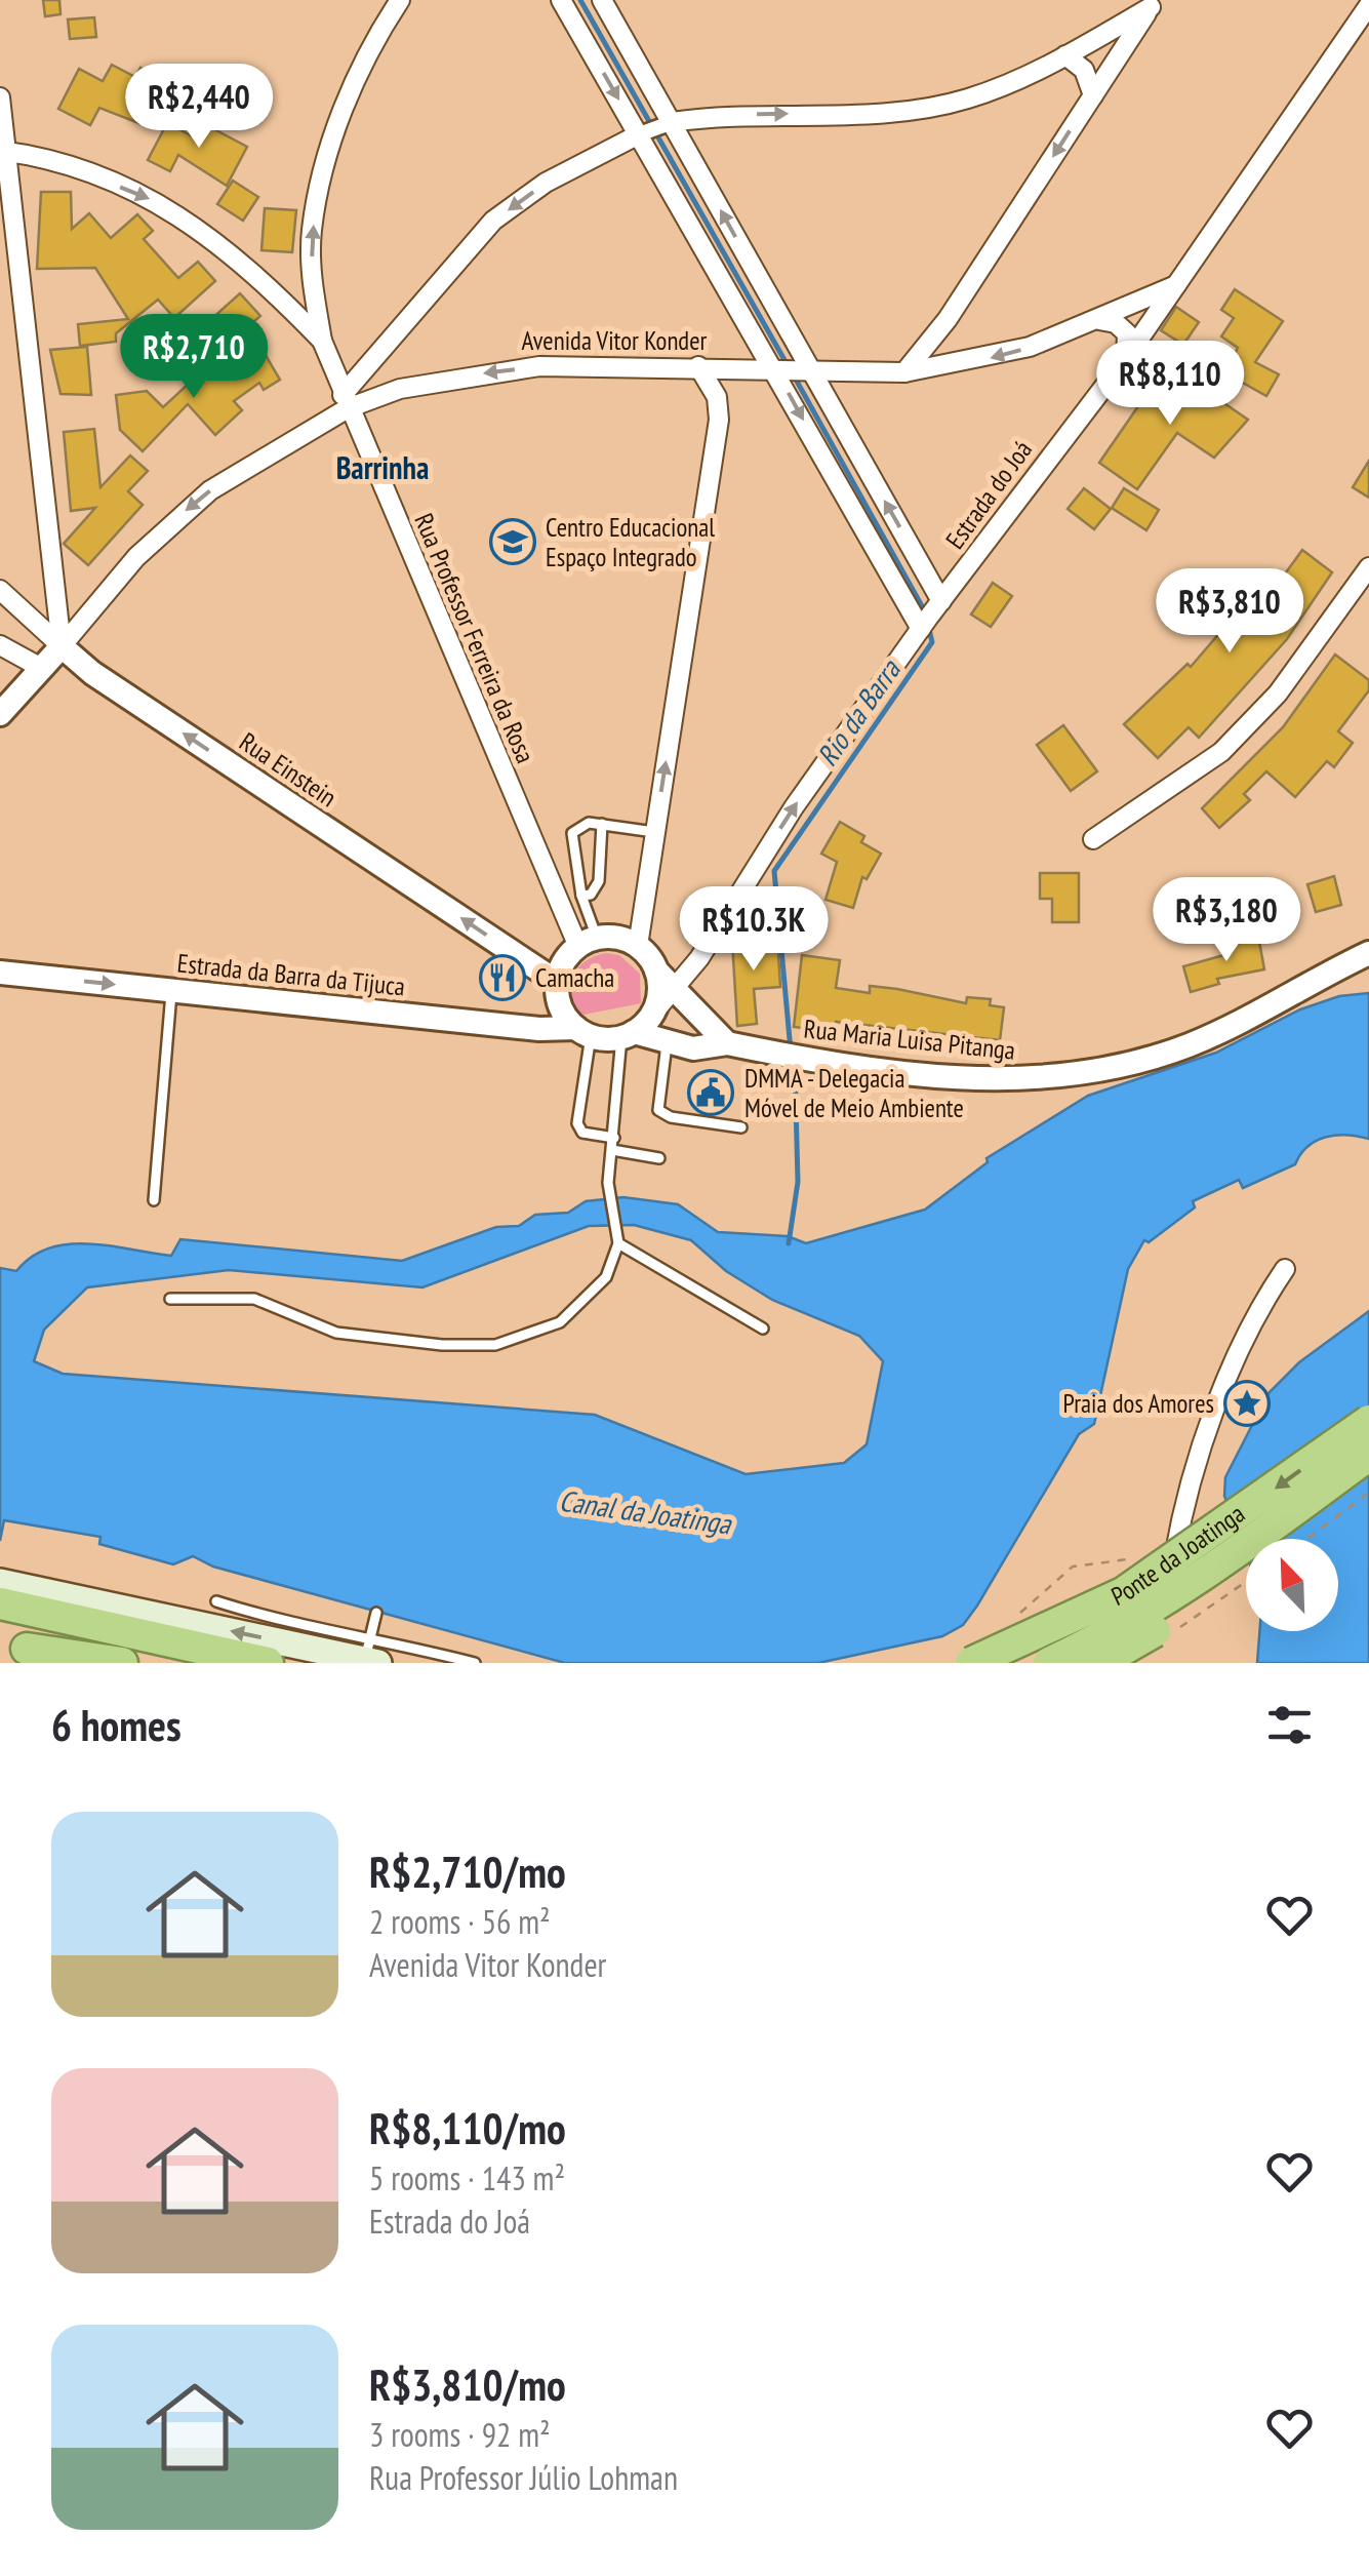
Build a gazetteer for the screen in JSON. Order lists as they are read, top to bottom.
{
  "streets": {
    "highway": ["Ponte da Joatinga"],
    "street": [
      "Avenida Vitor Konder",
      "Estrada do Joá",
      "Rua Professor Ferreira da Rosa",
      "Rua Einstein",
      "Estrada da Barra da Tijuca",
      "Rua Maria Luisa Pitanga"
    ]
  },
  "crossings": [
    ["Avenida Vitor Konder", "Estrada do Joá"],
    ["Avenida Vitor Konder", "Rua Professor Ferreira da Rosa"],
    ["Avenida Vitor Konder", "Rua Einstein"],
    ["Estrada do Joá", "Rua Professor Ferreira da Rosa"],
    ["Estrada do Joá", "Rua Einstein"],
    ["Estrada do Joá", "Estrada da Barra da Tijuca"],
    ["Estrada do Joá", "Rua Maria Luisa Pitanga"],
    ["Rua Professor Ferreira da Rosa", "Rua Einstein"],
    ["Rua Professor Ferreira da Rosa", "Estrada da Barra da Tijuca"],
    ["Rua Professor Ferreira da Rosa", "Rua Maria Luisa Pitanga"],
    ["Rua Einstein", "Estrada da Barra da Tijuca"],
    ["Rua Einstein", "Rua Maria Luisa Pitanga"],
    ["Estrada da Barra da Tijuca", "Rua Maria Luisa Pitanga"]
  ],
  "one_way": ["Avenida Vitor Konder", "Rua Einstein"],
  "districts": ["Barrinha"],
  "water": ["Rio da Barra", "Canal da Joatinga"],
  "places": {
    "school or university": ["Centro Educacional Espaço Integrado"],
    "restaurant": ["Camacha"],
    "public building": ["DMMA - Delegacia Móvel de Meio Ambiente"],
    "place": ["Praia dos Amores"]
  },
  "north": "top left",
  "page": {
    "price": [
      "R$2,440",
      "R$2,710",
      "R$8,110",
      "R$3,810",
      "R$3,180",
      "R$10.3K"
    ],
    "heading": "6 homes",
    "list": [
      {
        "name": "R$2,710/mo",
        "note": "2 rooms · 56 m² · Avenida Vitor Konder"
      },
      {
        "name": "R$8,110/mo",
        "note": "5 rooms · 143 m² · Estrada do Joá"
      },
      {
        "name": "R$3,810/mo",
        "note": "3 rooms · 92 m² · Rua Professor Júlio Lohman"
      }
    ]
  }
}
